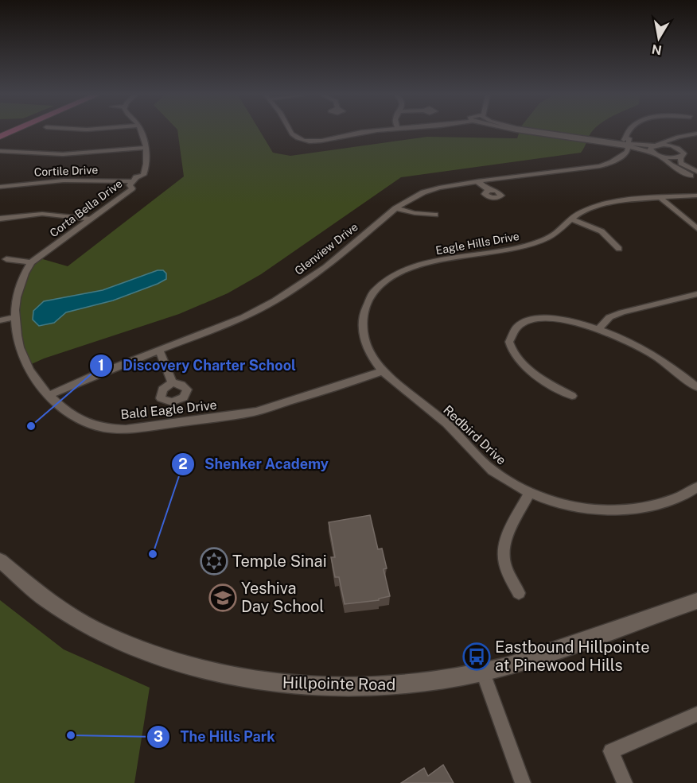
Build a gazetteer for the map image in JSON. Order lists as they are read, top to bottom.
{
  "streets": {
    "street": [
      "Cortile Drive",
      "Corta Bella Drive",
      "Eagle Hills Drive",
      "Glenview Drive",
      "Bald Eagle Drive",
      "Redbird Drive",
      "Hillpointe Road"
    ]
  },
  "crossings": [
    ["Cortile Drive", "Corta Bella Drive"],
    ["Corta Bella Drive", "Bald Eagle Drive"],
    ["Eagle Hills Drive", "Bald Eagle Drive"],
    ["Eagle Hills Drive", "Redbird Drive"],
    ["Glenview Drive", "Bald Eagle Drive"],
    ["Bald Eagle Drive", "Redbird Drive"]
  ],
  "places": {
    "other": ["Discovery Charter School", "Shenker Academy", "The Hills Park"],
    "synagogue": ["Temple Sinai"],
    "school or university": ["Yeshiva Day School"],
    "bus stop": ["Eastbound Hillpointe at Pinewood Hills"]
  },
  "north": "bottom"
}
